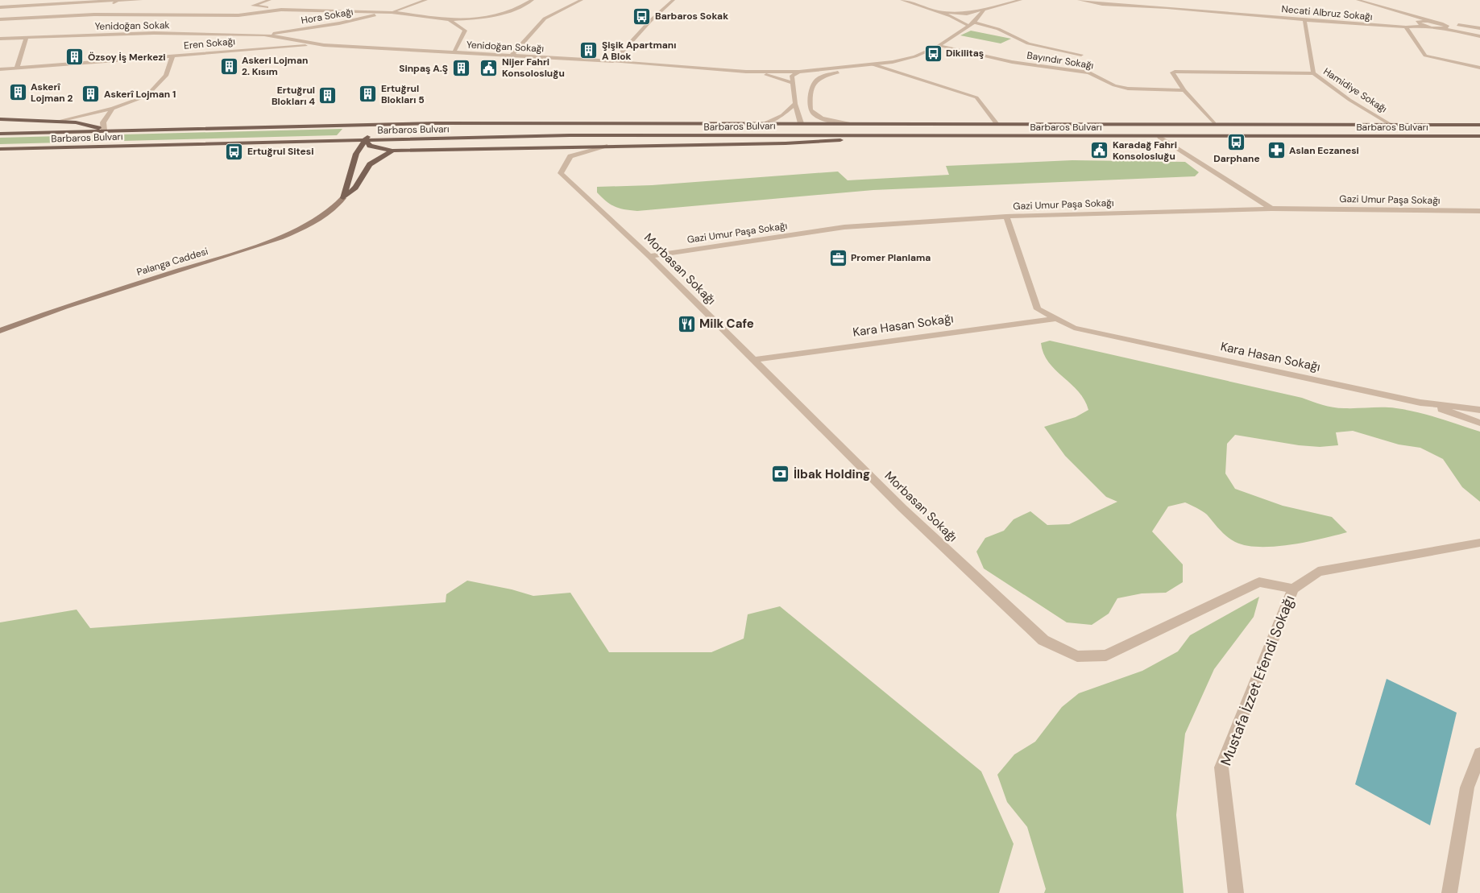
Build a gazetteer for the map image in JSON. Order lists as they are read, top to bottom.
{
  "streets": {
    "main road": ["Barbaros Bulvarı", "Palanga Caddesi"],
    "street": [
      "Necati Albruz Sokağı",
      "Hora Sokağı",
      "Yenidoğan Sokak",
      "Eren Sokağı",
      "Yenidoğan Sokağı",
      "Bayındır Sokağı",
      "Hamidiye Sokağı",
      "Gazi Umur Paşa Sokağı",
      "Morbasan Sokağı",
      "Kara Hasan Sokağı",
      "Mustafa İzzet Efendi Sokağı"
    ]
  },
  "crossings": [
    ["Necati Albruz Sokağı", "Hamidiye Sokağı"],
    ["Hora Sokağı", "Yenidoğan Sokak"],
    ["Hora Sokağı", "Yenidoğan Sokağı"],
    ["Yenidoğan Sokak", "Yenidoğan Sokağı"],
    ["Eren Sokağı", "Yenidoğan Sokağı"],
    ["Hamidiye Sokağı", "Barbaros Bulvarı"],
    ["Gazi Umur Paşa Sokağı", "Morbasan Sokağı"],
    ["Gazi Umur Paşa Sokağı", "Kara Hasan Sokağı"],
    ["Morbasan Sokağı", "Kara Hasan Sokağı"],
    ["Morbasan Sokağı", "Mustafa İzzet Efendi Sokağı"]
  ],
  "places": {
    "bus stop": [
      "Barbaros Sokak",
      "Dikilitaş",
      "Darphane",
      "Ertuğrul Sitesi"
    ],
    "building": [
      "Şişik Apartmanı A Blok",
      "Özsoy İş Merkezi",
      "Askeri Lojman 2. Kısım",
      "Sinpaş A.Ş",
      "Askerî Lojman 2",
      "Askerî Lojman 1",
      "Ertuğrul Blokları 5",
      "Ertuğrul Blokları 4"
    ],
    "public building": ["Nijer Fahri Konsolosluğu", "Karadağ Fahri Konsolosluğu"],
    "pharmacy": ["Aslan Eczanesi"],
    "office": ["Promer Planlama"],
    "restaurant": ["Milk Cafe"],
    "bank": ["İlbak Holding"]
  }
}
